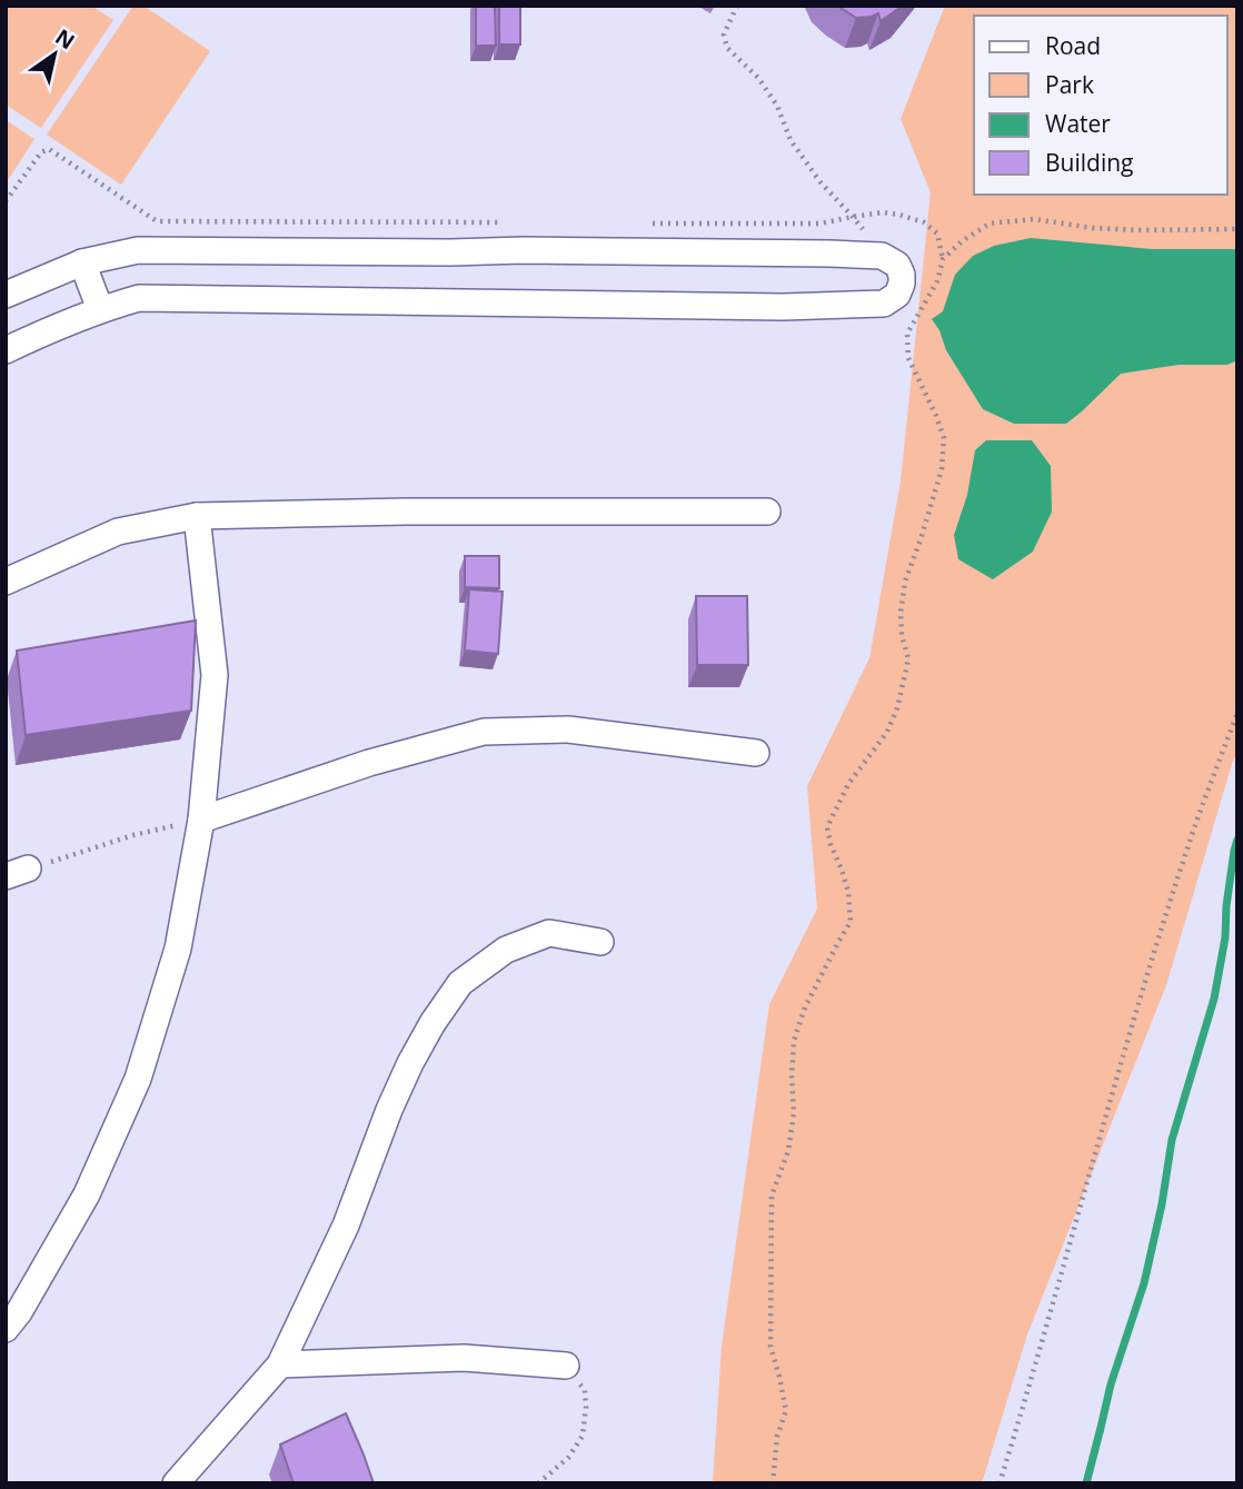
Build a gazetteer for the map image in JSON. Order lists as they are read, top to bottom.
{
  "legend": [
    "Road",
    "Park",
    "Water",
    "Building"
  ],
  "north": "top right"
}
